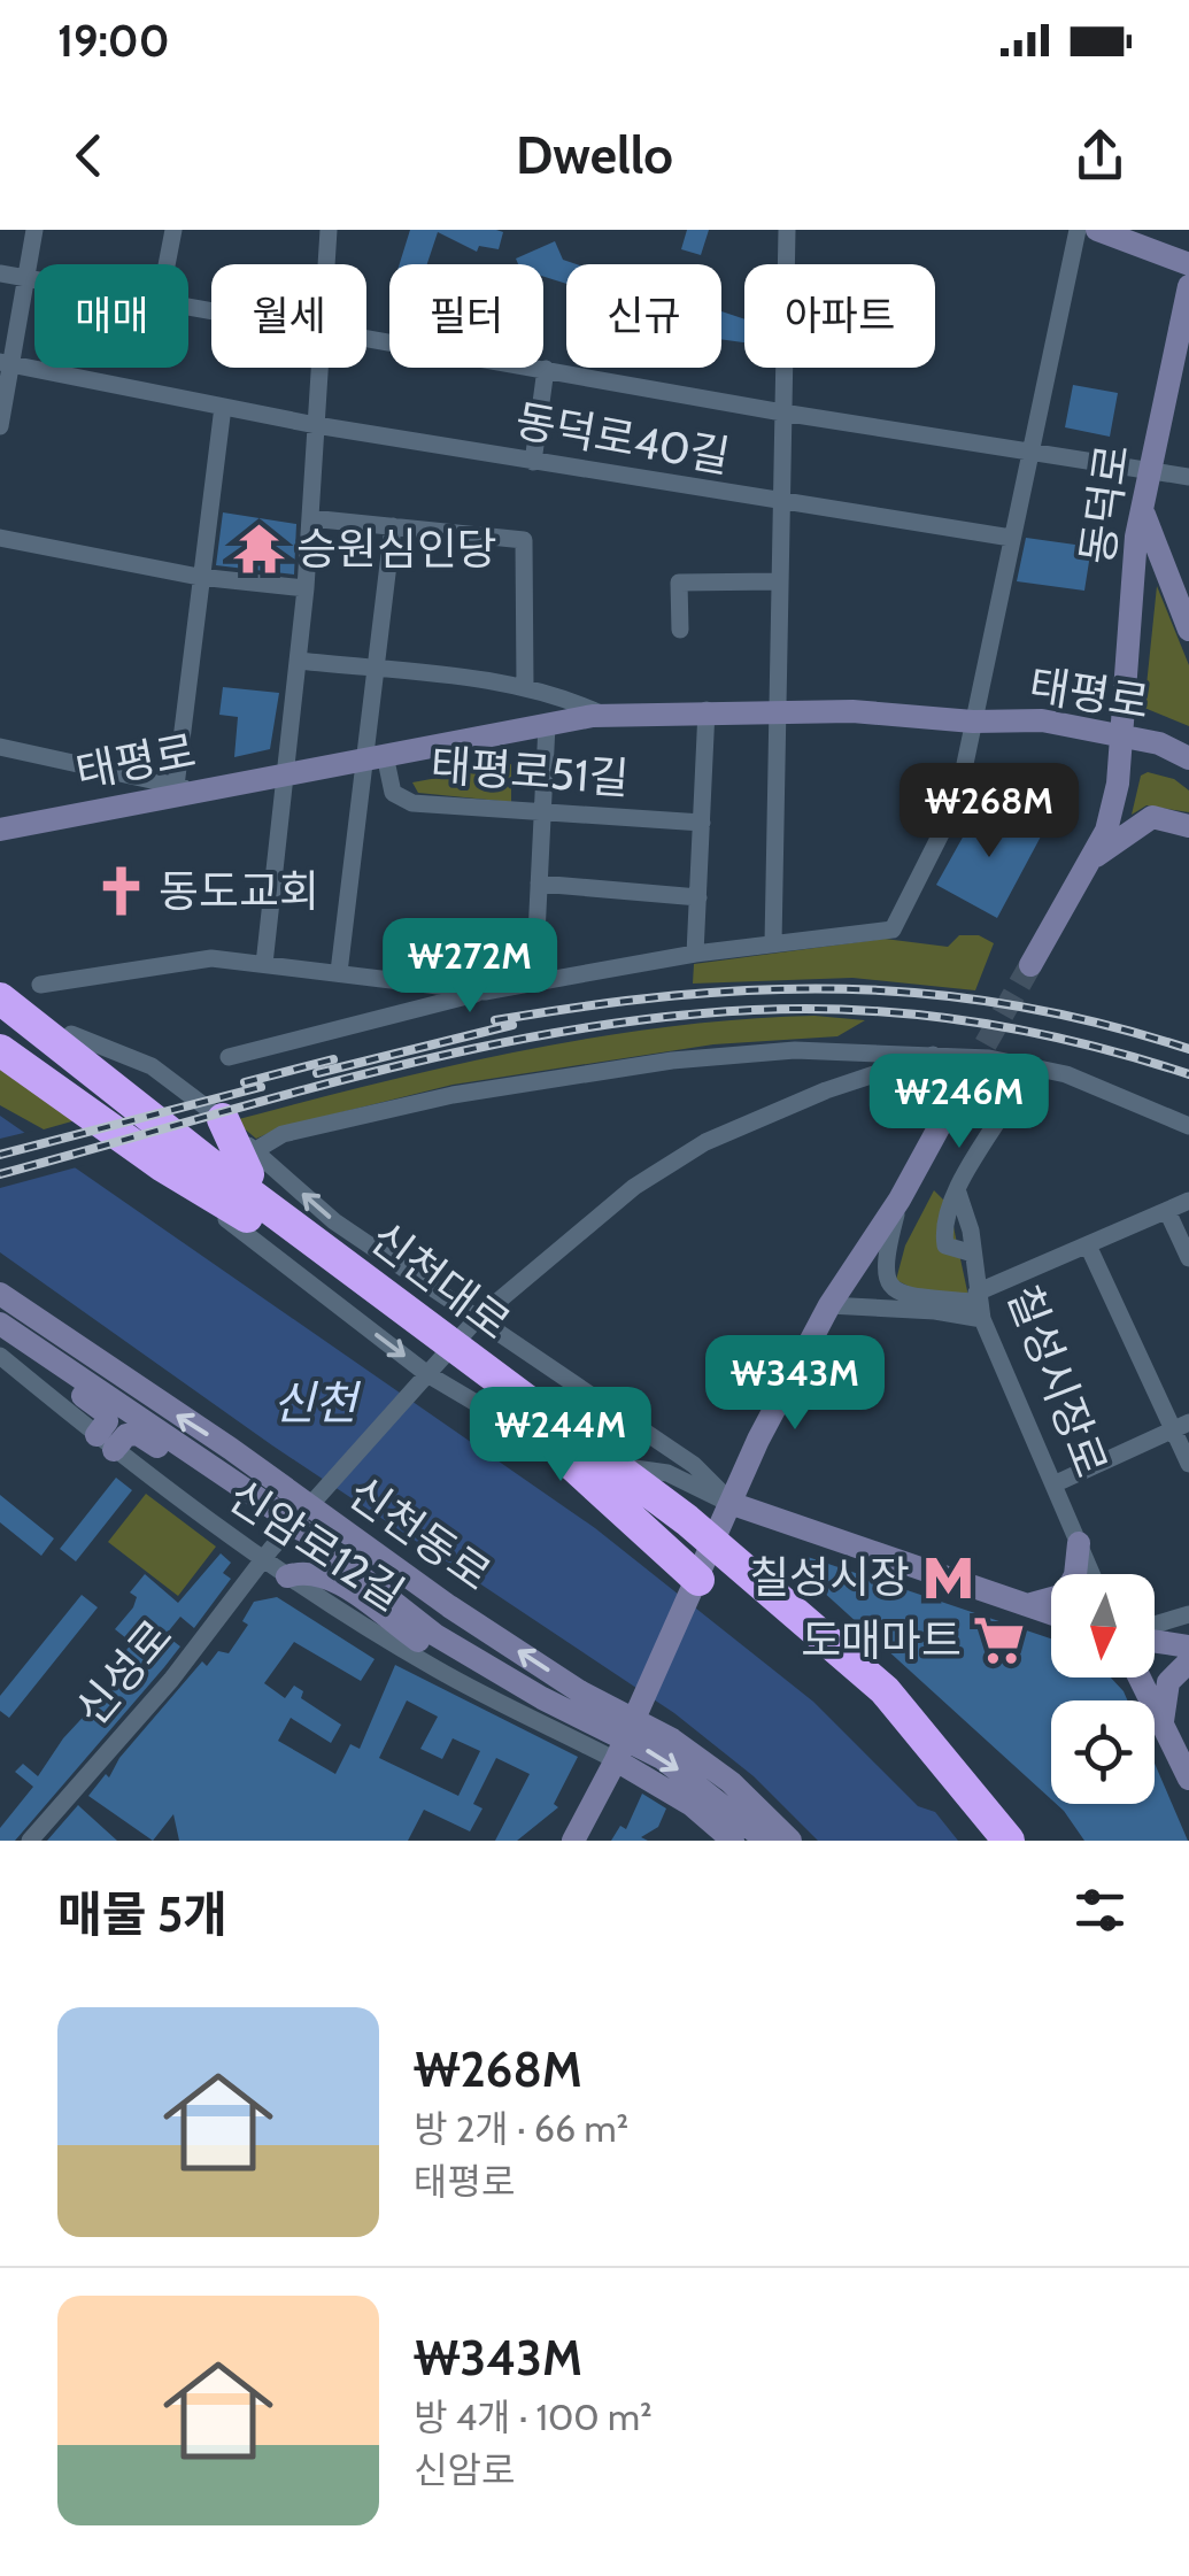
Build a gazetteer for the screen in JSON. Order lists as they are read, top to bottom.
{
  "streets": {
    "highway": ["신천대로"],
    "main road": ["동덕로", "태평로", "신천동로"],
    "street": [
      "동덕로40길",
      "태평로51길",
      "칠성시장로",
      "신암로12길",
      "신성로"
    ]
  },
  "crossings": [
    ["동덕로40길", "태평로"],
    ["동덕로", "태평로"],
    ["태평로", "태평로51길"],
    ["신암로12길", "신성로"]
  ],
  "water": ["신천"],
  "places": {
    "temple": ["승원심인당"],
    "church": ["동도교회"],
    "metro station": ["칠성시장"],
    "supermarket": ["도매마트"]
  },
  "north": "bottom",
  "page": {
    "status": "19:00",
    "header": "Dwello",
    "chip": [
      "매매",
      "월세",
      "필터",
      "신규",
      "아파트"
    ],
    "price": [
      "₩268M",
      "₩272M",
      "₩246M",
      "₩343M",
      "₩244M"
    ],
    "heading": "매물 5개",
    "list": [
      {
        "name": "₩268M",
        "note": "방 2개 · 66 m² · 태평로"
      },
      {
        "name": "₩343M",
        "note": "방 4개 · 100 m² · 신암로"
      }
    ]
  }
}
